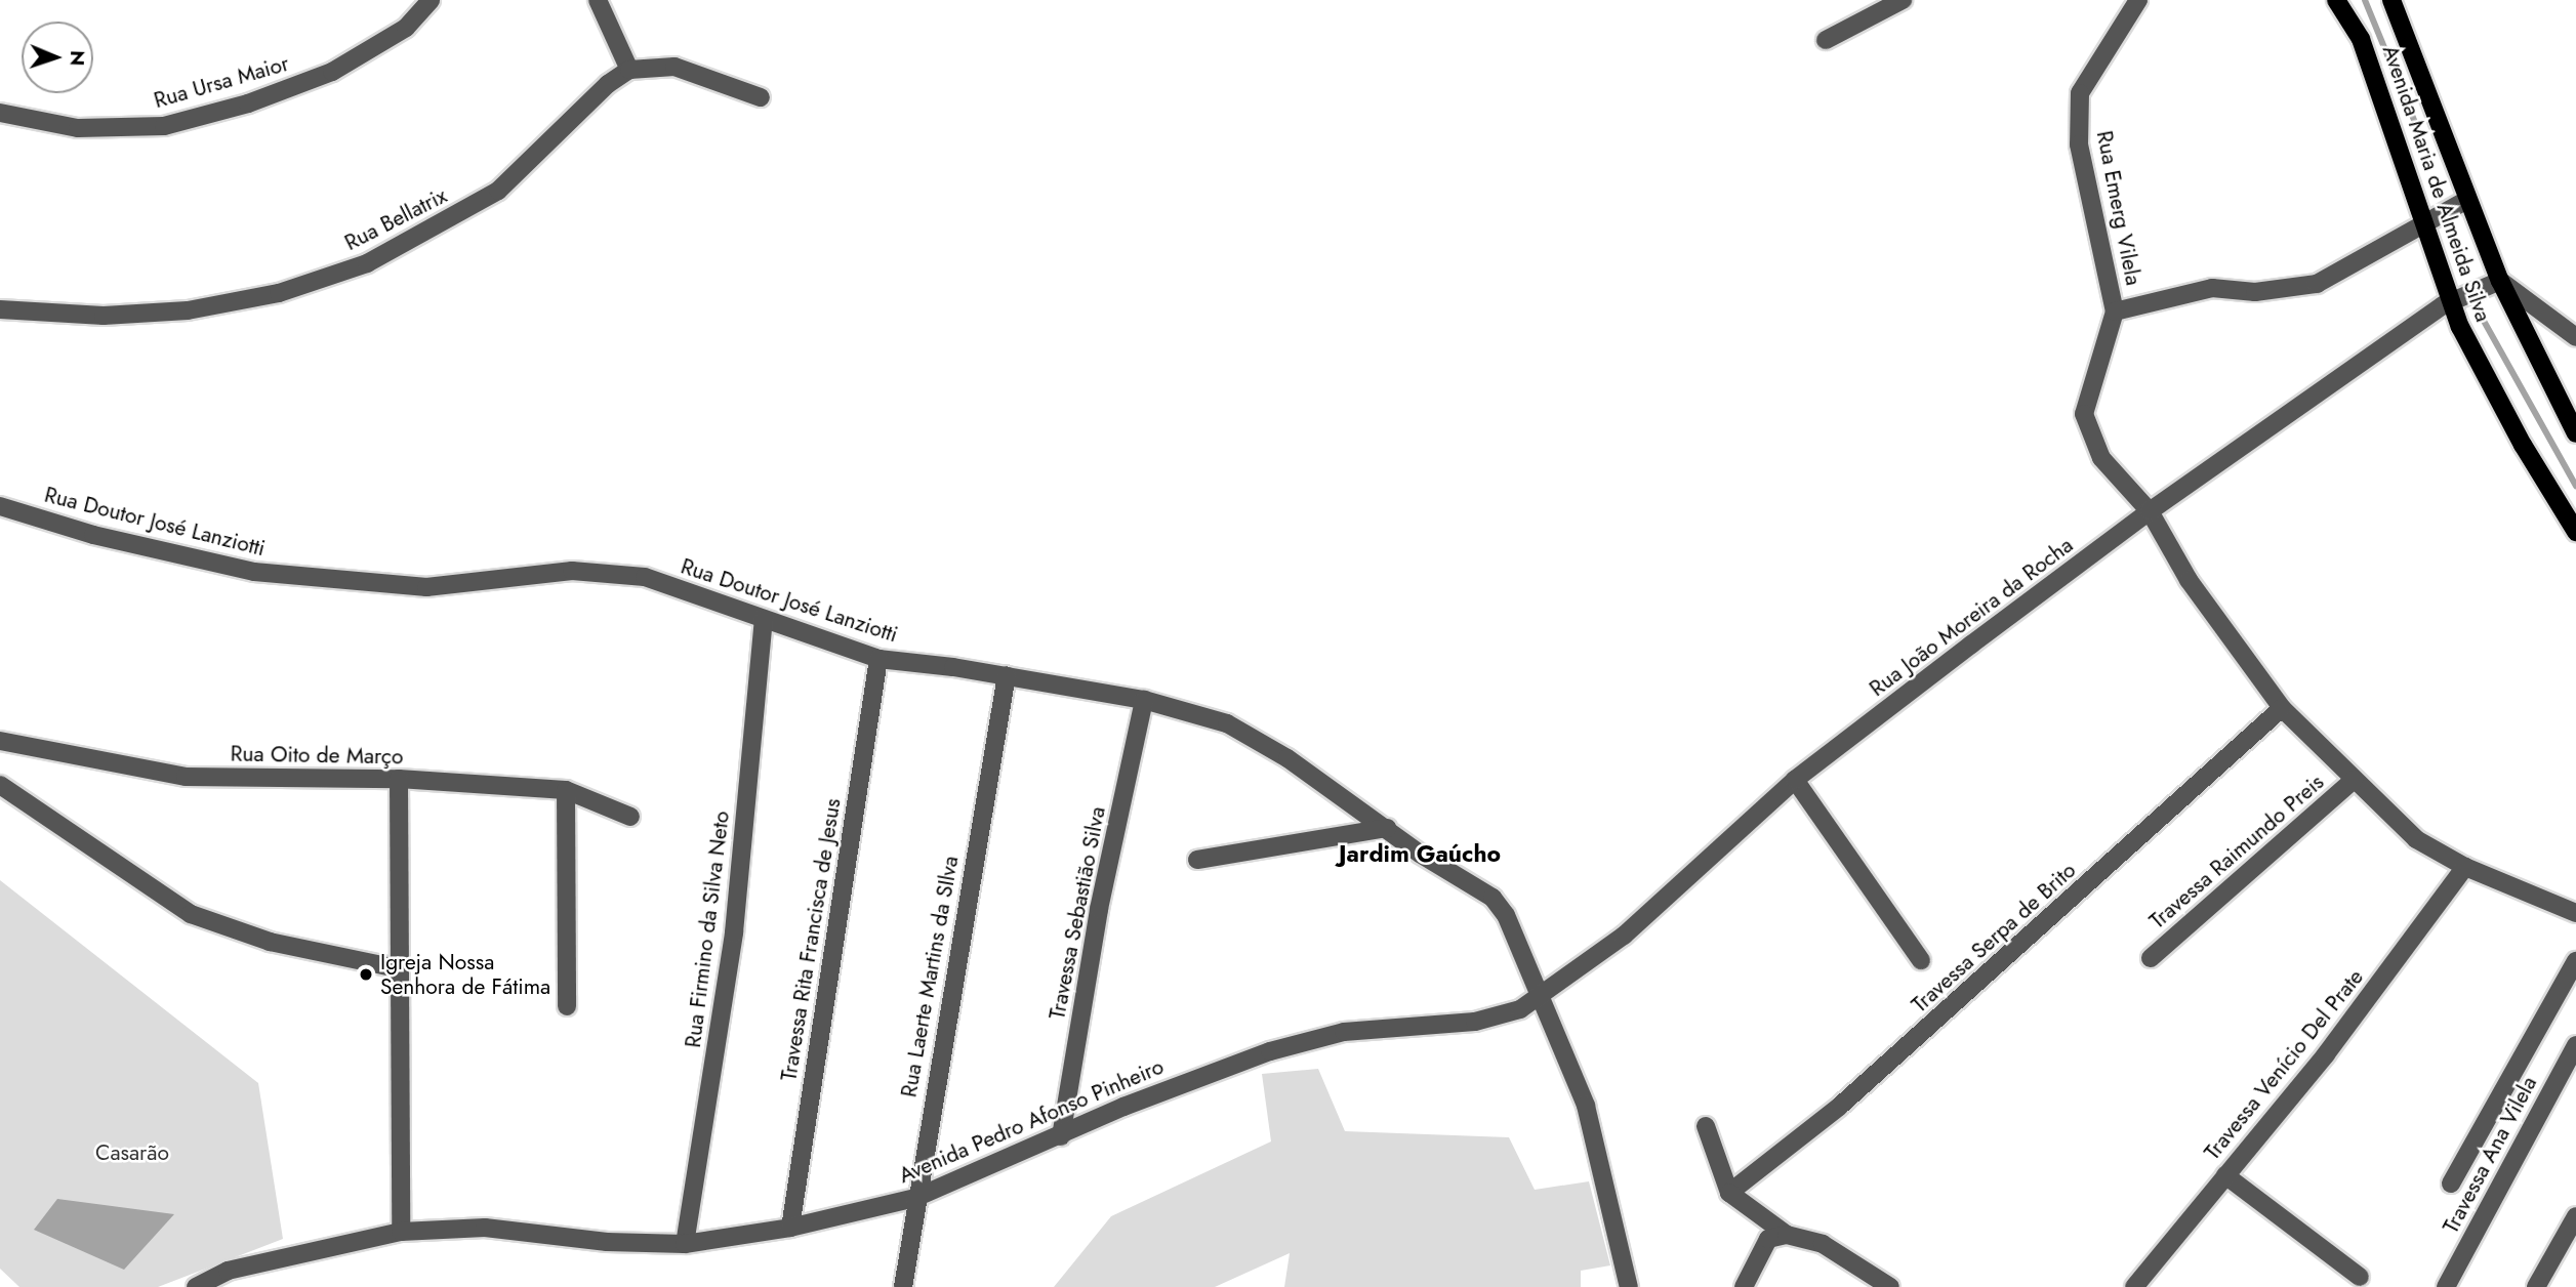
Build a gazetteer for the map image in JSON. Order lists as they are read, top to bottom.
{
  "streets": {
    "main road": ["Avenida Maria de Almeida Silva"],
    "street": [
      "Rua Ursa Maior",
      "Rua Emerg Vilela",
      "Rua Bellatrix",
      "Rua Doutor José Lanziotti",
      "Rua João Moreira da Rocha",
      "Rua Oito de Março",
      "Travessa Raimundo Preis",
      "Travessa Sebastião Silva",
      "Rua Firmino da Silva Neto",
      "Travessa Serpa de Brito",
      "Travessa Rita Francisca de Jesus",
      "Rua Laerte Martins da SIlva",
      "Travessa Venício Del Prate",
      "Avenida Pedro Afonso Pinheiro",
      "Travessa Ana Vilela"
    ]
  },
  "crossings": [
    ["Avenida Maria de Almeida Silva", "Rua João Moreira da Rocha"],
    ["Rua Doutor José Lanziotti", "Rua João Moreira da Rocha"],
    ["Rua Doutor José Lanziotti", "Travessa Sebastião Silva"],
    ["Rua Doutor José Lanziotti", "Rua Firmino da Silva Neto"],
    ["Rua Doutor José Lanziotti", "Travessa Rita Francisca de Jesus"],
    ["Rua Doutor José Lanziotti", "Rua Laerte Martins da SIlva"],
    ["Rua Doutor José Lanziotti", "Avenida Pedro Afonso Pinheiro"],
    ["Rua João Moreira da Rocha", "Avenida Pedro Afonso Pinheiro"],
    ["Travessa Sebastião Silva", "Avenida Pedro Afonso Pinheiro"],
    ["Rua Firmino da Silva Neto", "Avenida Pedro Afonso Pinheiro"],
    ["Travessa Rita Francisca de Jesus", "Avenida Pedro Afonso Pinheiro"],
    ["Rua Laerte Martins da SIlva", "Avenida Pedro Afonso Pinheiro"]
  ],
  "districts": ["Jardim Gaúcho"],
  "parks": ["Casarão"],
  "places": ["Igreja Nossa Senhora de Fátima"],
  "north": "right"
}
